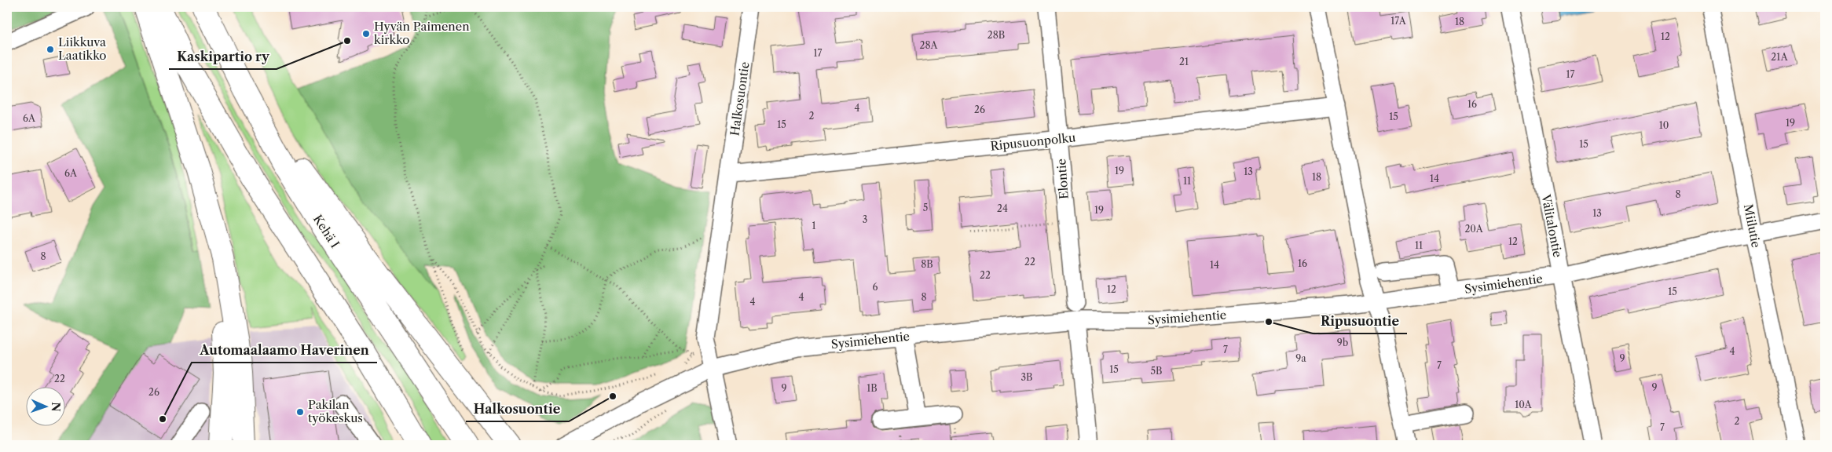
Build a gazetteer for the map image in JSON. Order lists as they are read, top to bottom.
{
  "streets": {
    "highway": ["Kehä I"],
    "street": [
      "Halkosuontie",
      "Ripusuonpolku",
      "Elontie",
      "Välitalontie",
      "Miilutie",
      "Sysimiehentie"
    ]
  },
  "crossings": [
    ["Halkosuontie", "Ripusuonpolku"],
    ["Halkosuontie", "Sysimiehentie"],
    ["Ripusuonpolku", "Elontie"],
    ["Välitalontie", "Sysimiehentie"],
    ["Miilutie", "Sysimiehentie"]
  ],
  "places": [
    "Hyvän Paimenen kirkko",
    "Kaskipartio ry",
    "Liikkuva Laatikko",
    "Ripusuontie",
    "Halkosuontie",
    "Pakilan työkeskus",
    "Automaalaamo Haverinen"
  ],
  "house_numbers": [
    "17A",
    "18",
    "28B",
    "12",
    "28A",
    "17",
    "21A",
    "21",
    "17",
    "16",
    "4",
    "26",
    "2",
    "15",
    "6A",
    "19",
    "15",
    "10",
    "15",
    "19",
    "13",
    "6A",
    "18",
    "14",
    "11",
    "8",
    "5",
    "24",
    "19",
    "13",
    "3",
    "1",
    "20A",
    "12",
    "11",
    "8",
    "22",
    "16",
    "8B",
    "14",
    "22",
    "6",
    "12",
    "15",
    "4",
    "8",
    "4",
    "9b",
    "7",
    "4",
    "9a",
    "9",
    "7",
    "15",
    "5B",
    "3B",
    "22",
    "9",
    "9",
    "1B",
    "26",
    "10A",
    "2",
    "7"
  ],
  "north": "right"
}
